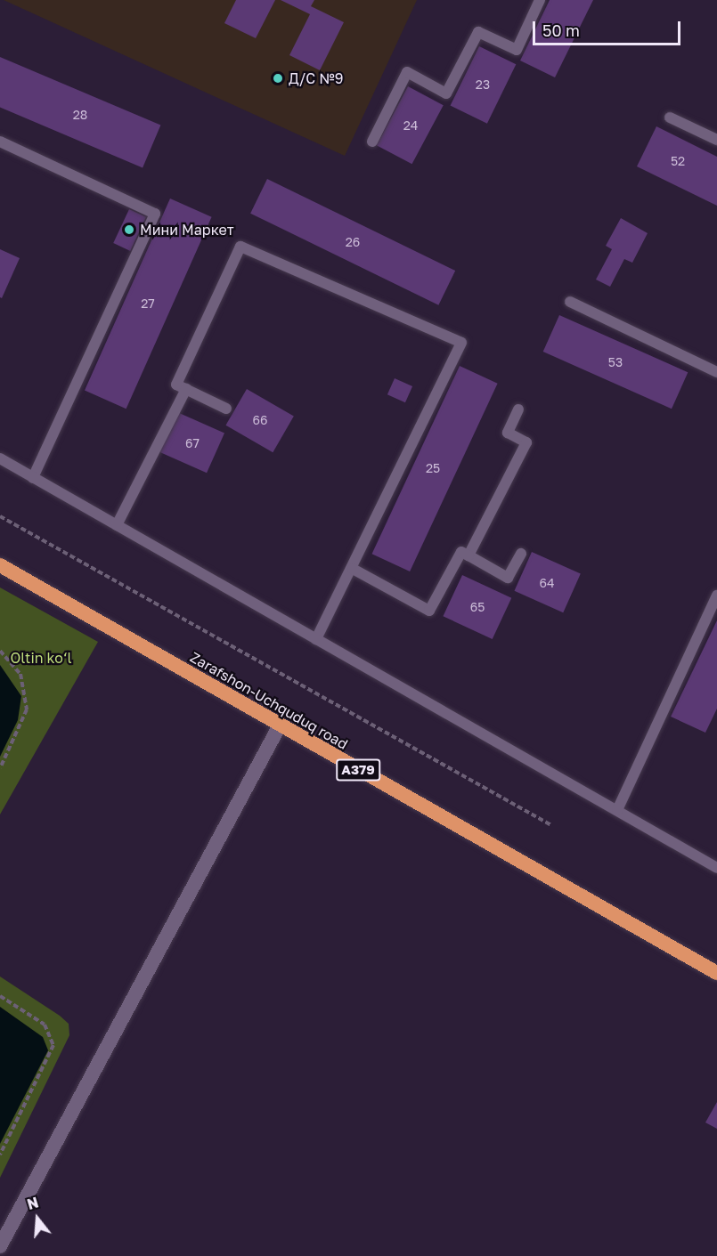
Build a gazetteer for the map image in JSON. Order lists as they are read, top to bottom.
{
  "streets": {
    "highway": ["Zarafshon-Uchquduq road", "A379"]
  },
  "parks": ["Oltin ko‘l"],
  "places": ["Д/С №9", "Мини Маркет"],
  "house_numbers": [
    "23",
    "28",
    "24",
    "52",
    "26",
    "27",
    "53",
    "66",
    "67",
    "25",
    "64",
    "65"
  ],
  "scale_bar": "50 m",
  "north": "top"
}
